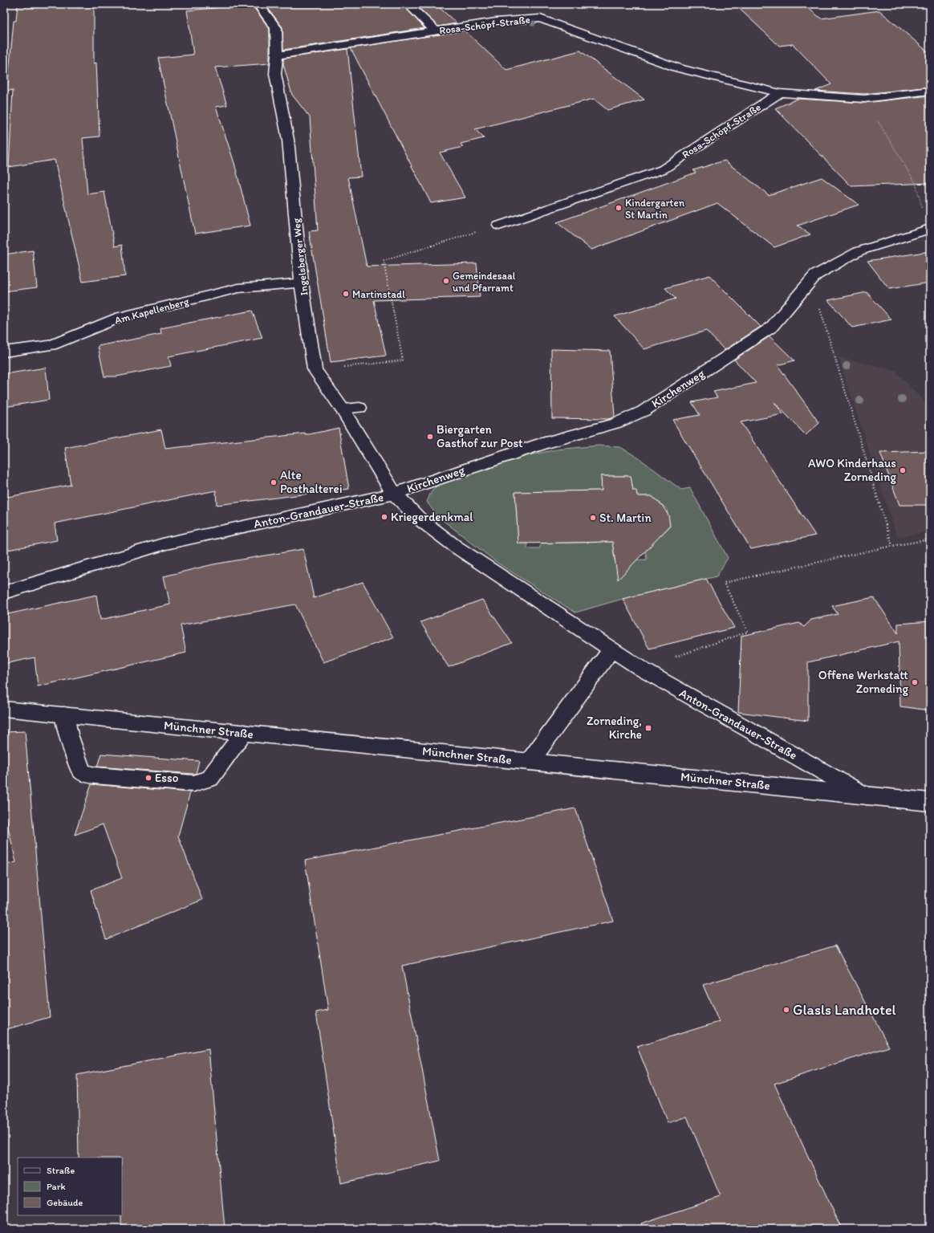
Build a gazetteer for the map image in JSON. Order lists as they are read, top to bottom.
{
  "streets": {
    "street": [
      "Rosa-Schöpf-Straße",
      "Ingelsberger Weg",
      "Am Kapellenberg",
      "Kirchenweg",
      "Anton-Grandauer-Straße",
      "Münchner Straße"
    ]
  },
  "crossings": [
    ["Rosa-Schöpf-Straße", "Ingelsberger Weg"],
    ["Ingelsberger Weg", "Am Kapellenberg"],
    ["Ingelsberger Weg", "Kirchenweg"],
    ["Ingelsberger Weg", "Anton-Grandauer-Straße"],
    ["Kirchenweg", "Anton-Grandauer-Straße"],
    ["Anton-Grandauer-Straße", "Münchner Straße"]
  ],
  "places": {
    "other": [
      "Kindergarten St Martin",
      "Gemeindesaal und Pfarramt",
      "Martinstadl",
      "Biergarten Gasthof zur Post",
      "AWO Kinderhaus Zorneding",
      "Alte Posthalterei",
      "Kriegerdenkmal",
      "St. Martin",
      "Offene Werkstatt Zorneding",
      "Esso",
      "Glasls Landhotel"
    ],
    "transit": ["Zorneding, Kirche"]
  },
  "legend": ["Straße", "Park", "Gebäude"]
}
